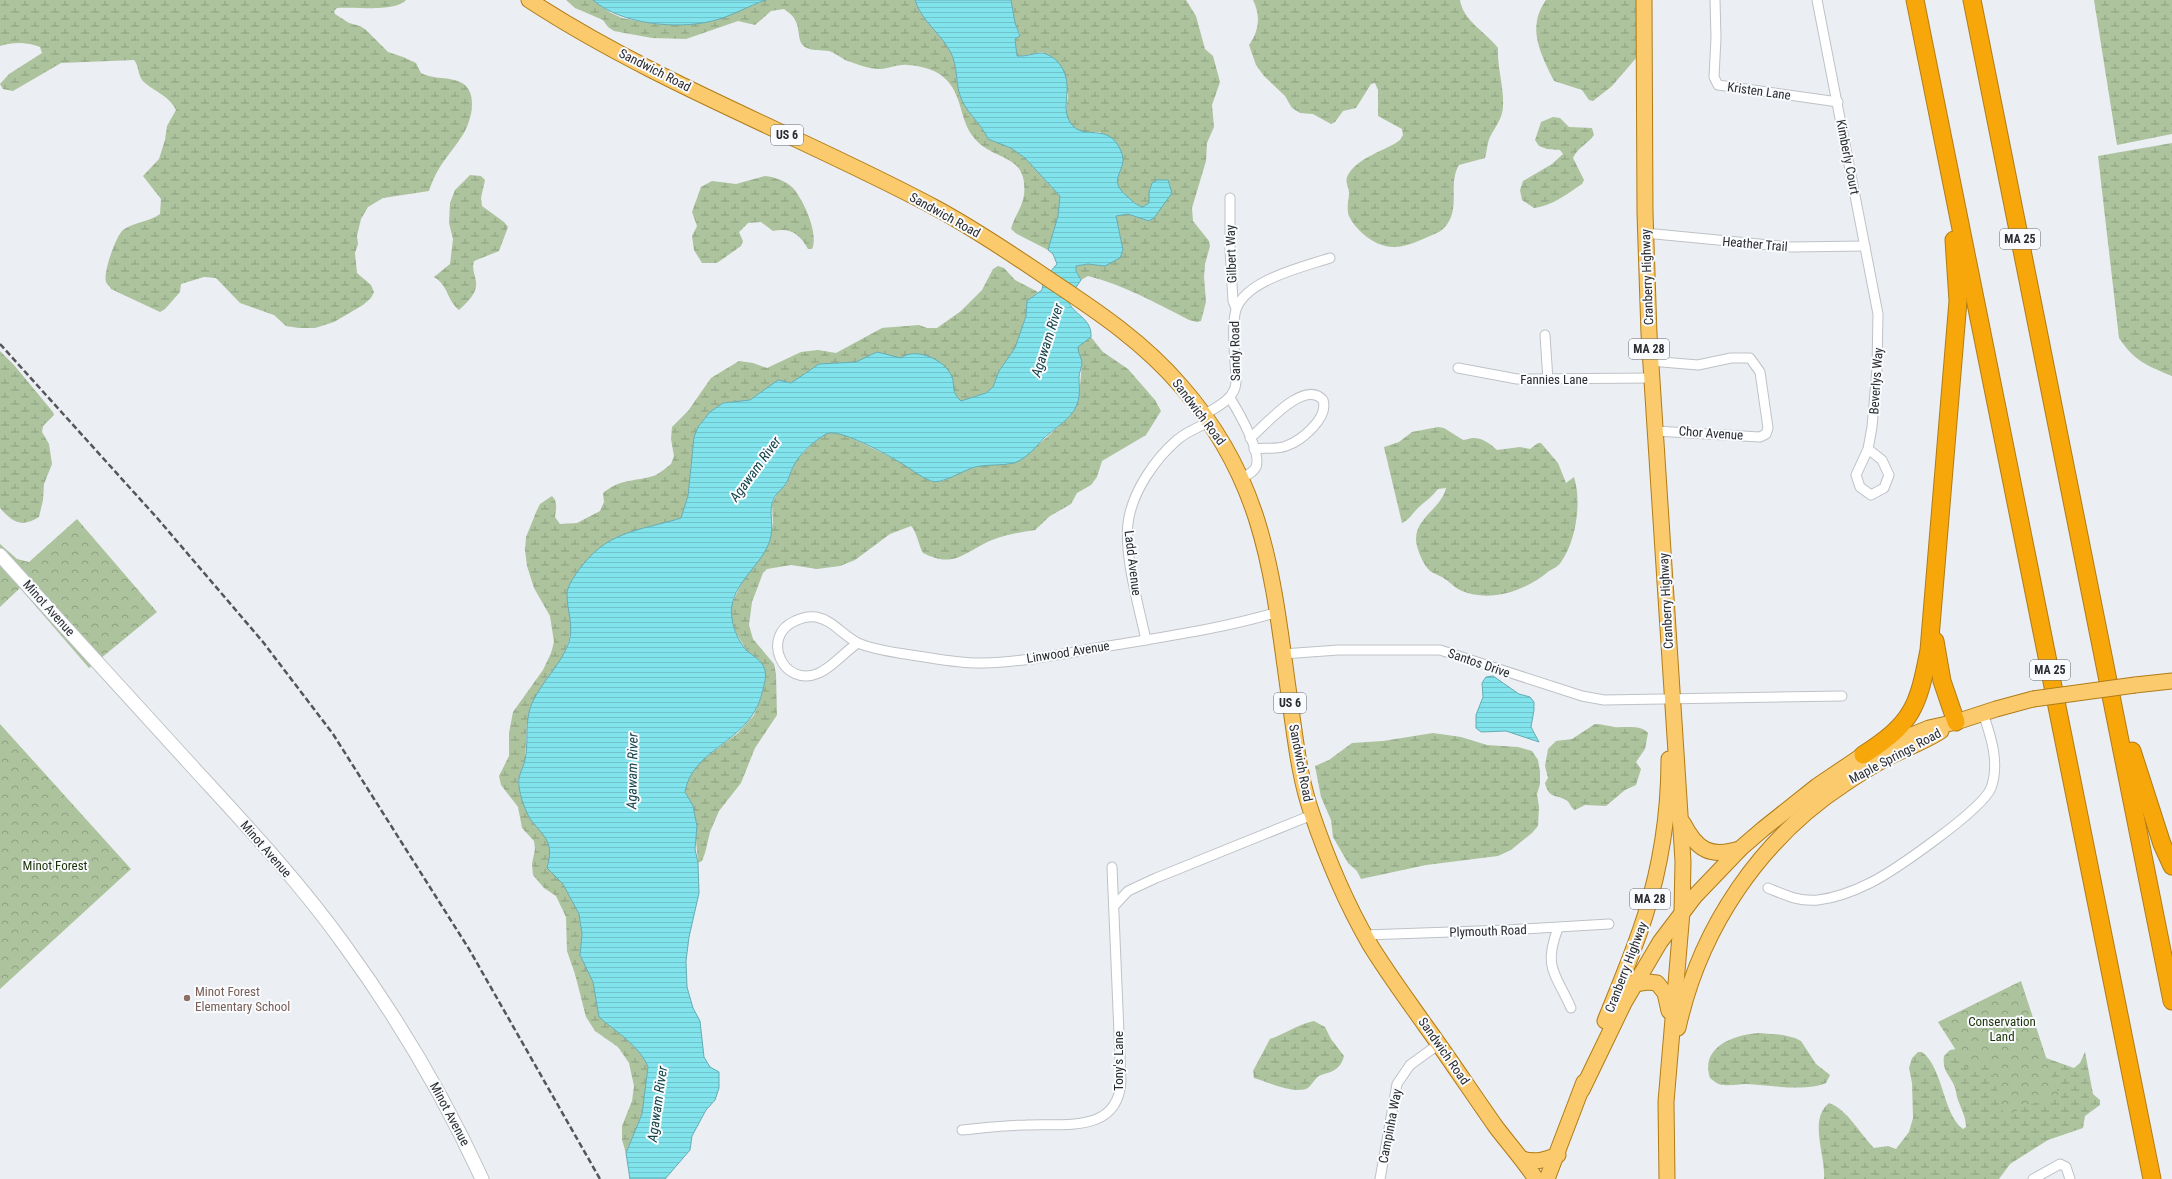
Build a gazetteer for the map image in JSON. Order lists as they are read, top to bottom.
{
  "streets": {
    "highway": ["MA 25"],
    "main road": [
      "Sandwich Road",
      "US 6",
      "Cranberry Highway",
      "MA 28",
      "Minot Avenue",
      "Maple Springs Road"
    ],
    "street": [
      "Kristen Lane",
      "Kimberly Court",
      "Heather Trail",
      "Gilbert Way",
      "Sandy Road",
      "Fannies Lane",
      "Beverlys Way",
      "Chor Avenue",
      "Ladd Avenue",
      "Linwood Avenue",
      "Santos Drive",
      "Plymouth Road",
      "Tony's Lane",
      "Campinha Way"
    ]
  },
  "crossings": [
    ["Sandwich Road", "Sandy Road"],
    ["Sandwich Road", "Ladd Avenue"],
    ["Sandwich Road", "Linwood Avenue"],
    ["Sandwich Road", "Santos Drive"],
    ["Sandwich Road", "Plymouth Road"],
    ["Sandwich Road", "Campinha Way"],
    ["Kristen Lane", "Kimberly Court"],
    ["Kimberly Court", "Heather Trail"],
    ["Kimberly Court", "Beverlys Way"],
    ["Heather Trail", "Cranberry Highway"],
    ["Gilbert Way", "Sandy Road"],
    ["Cranberry Highway", "Fannies Lane"],
    ["Cranberry Highway", "Chor Avenue"],
    ["Cranberry Highway", "Santos Drive"],
    ["Cranberry Highway", "Maple Springs Road"],
    ["Sandy Road", "Ladd Avenue"],
    ["Ladd Avenue", "Linwood Avenue"]
  ],
  "water": ["Agawam River"],
  "parks": ["Minot Forest", "Conservation Land"],
  "places": ["Minot Forest Elementary School"]
}
